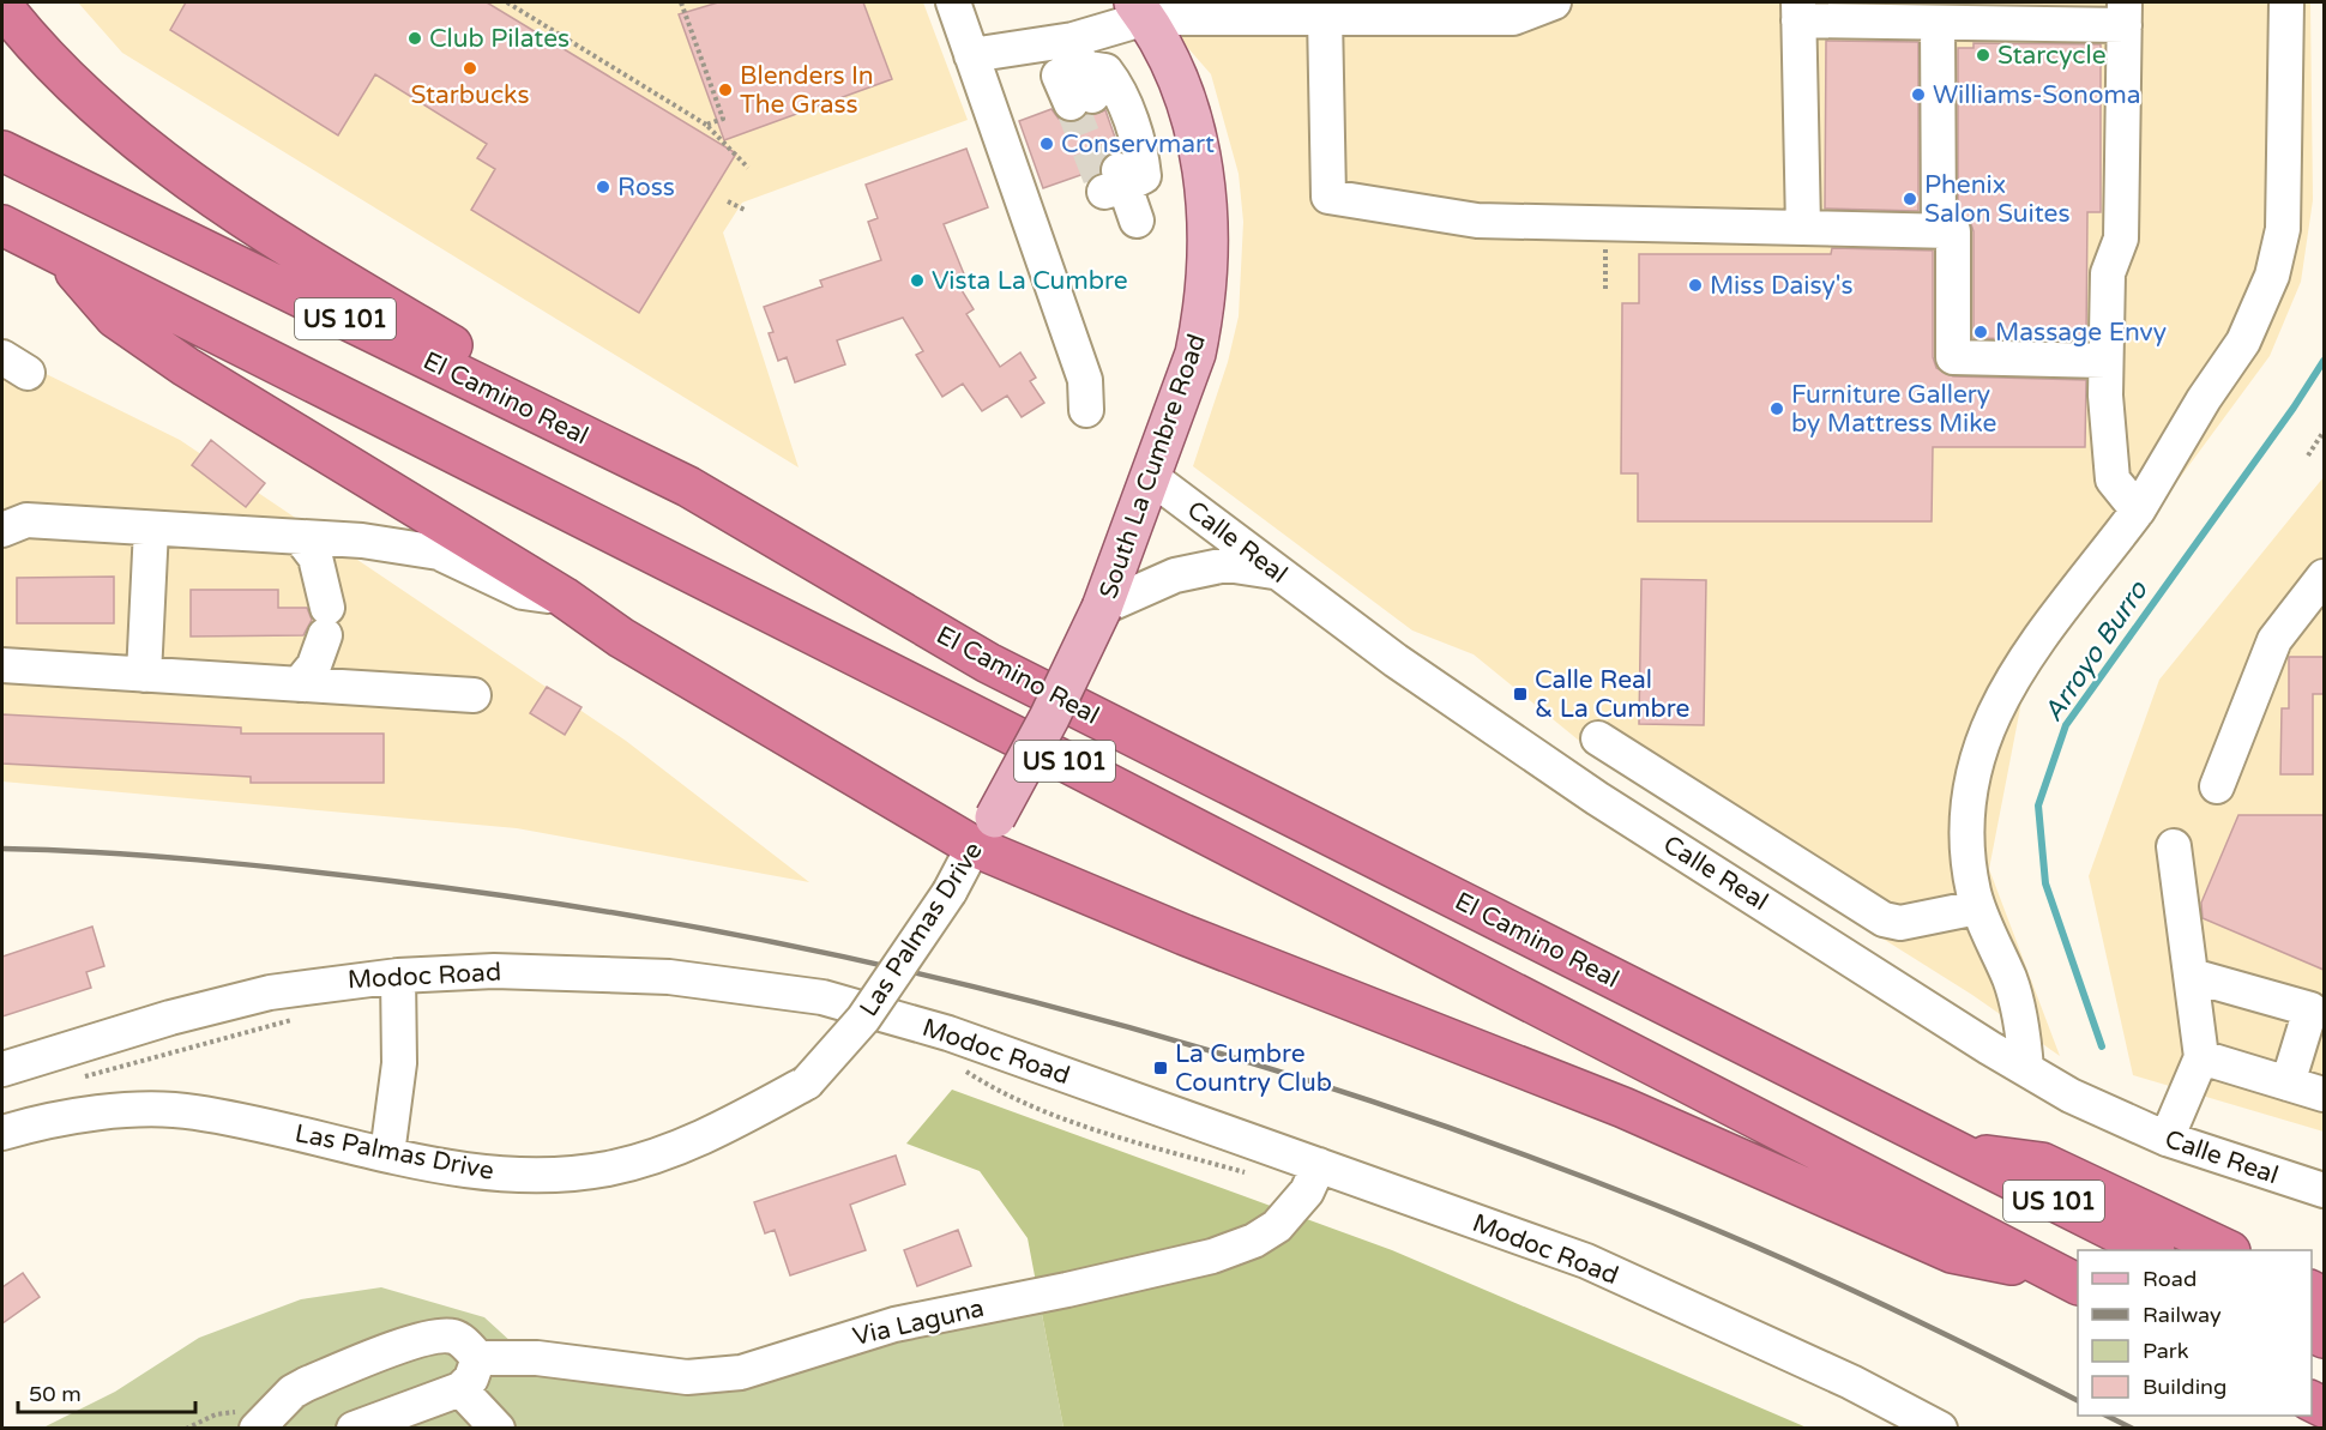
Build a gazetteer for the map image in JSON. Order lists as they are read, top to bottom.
{
  "streets": {
    "highway": ["US 101", "El Camino Real"],
    "main road": ["South La Cumbre Road", "Las Palmas Drive"],
    "street": ["Calle Real", "Modoc Road", "Via Laguna"]
  },
  "crossings": [
    ["South La Cumbre Road", "Calle Real"],
    ["South La Cumbre Road", "Las Palmas Drive"],
    ["Modoc Road", "Via Laguna"]
  ],
  "water": ["Arroyo Burro"],
  "places": {
    "other": [
      "Club Pilates",
      "Starcycle",
      "Starbucks",
      "Blenders In The Grass",
      "Williams-Sonoma",
      "Conservmart",
      "Ross",
      "Phenix Salon Suites",
      "Vista La Cumbre",
      "Miss Daisy's",
      "Massage Envy",
      "Furniture Gallery by Mattress Mike"
    ],
    "transit": ["Calle Real & La Cumbre", "La Cumbre Country Club"]
  },
  "legend": [
    "Road",
    "Railway",
    "Park",
    "Building"
  ],
  "scale_bar": "50 m"
}
